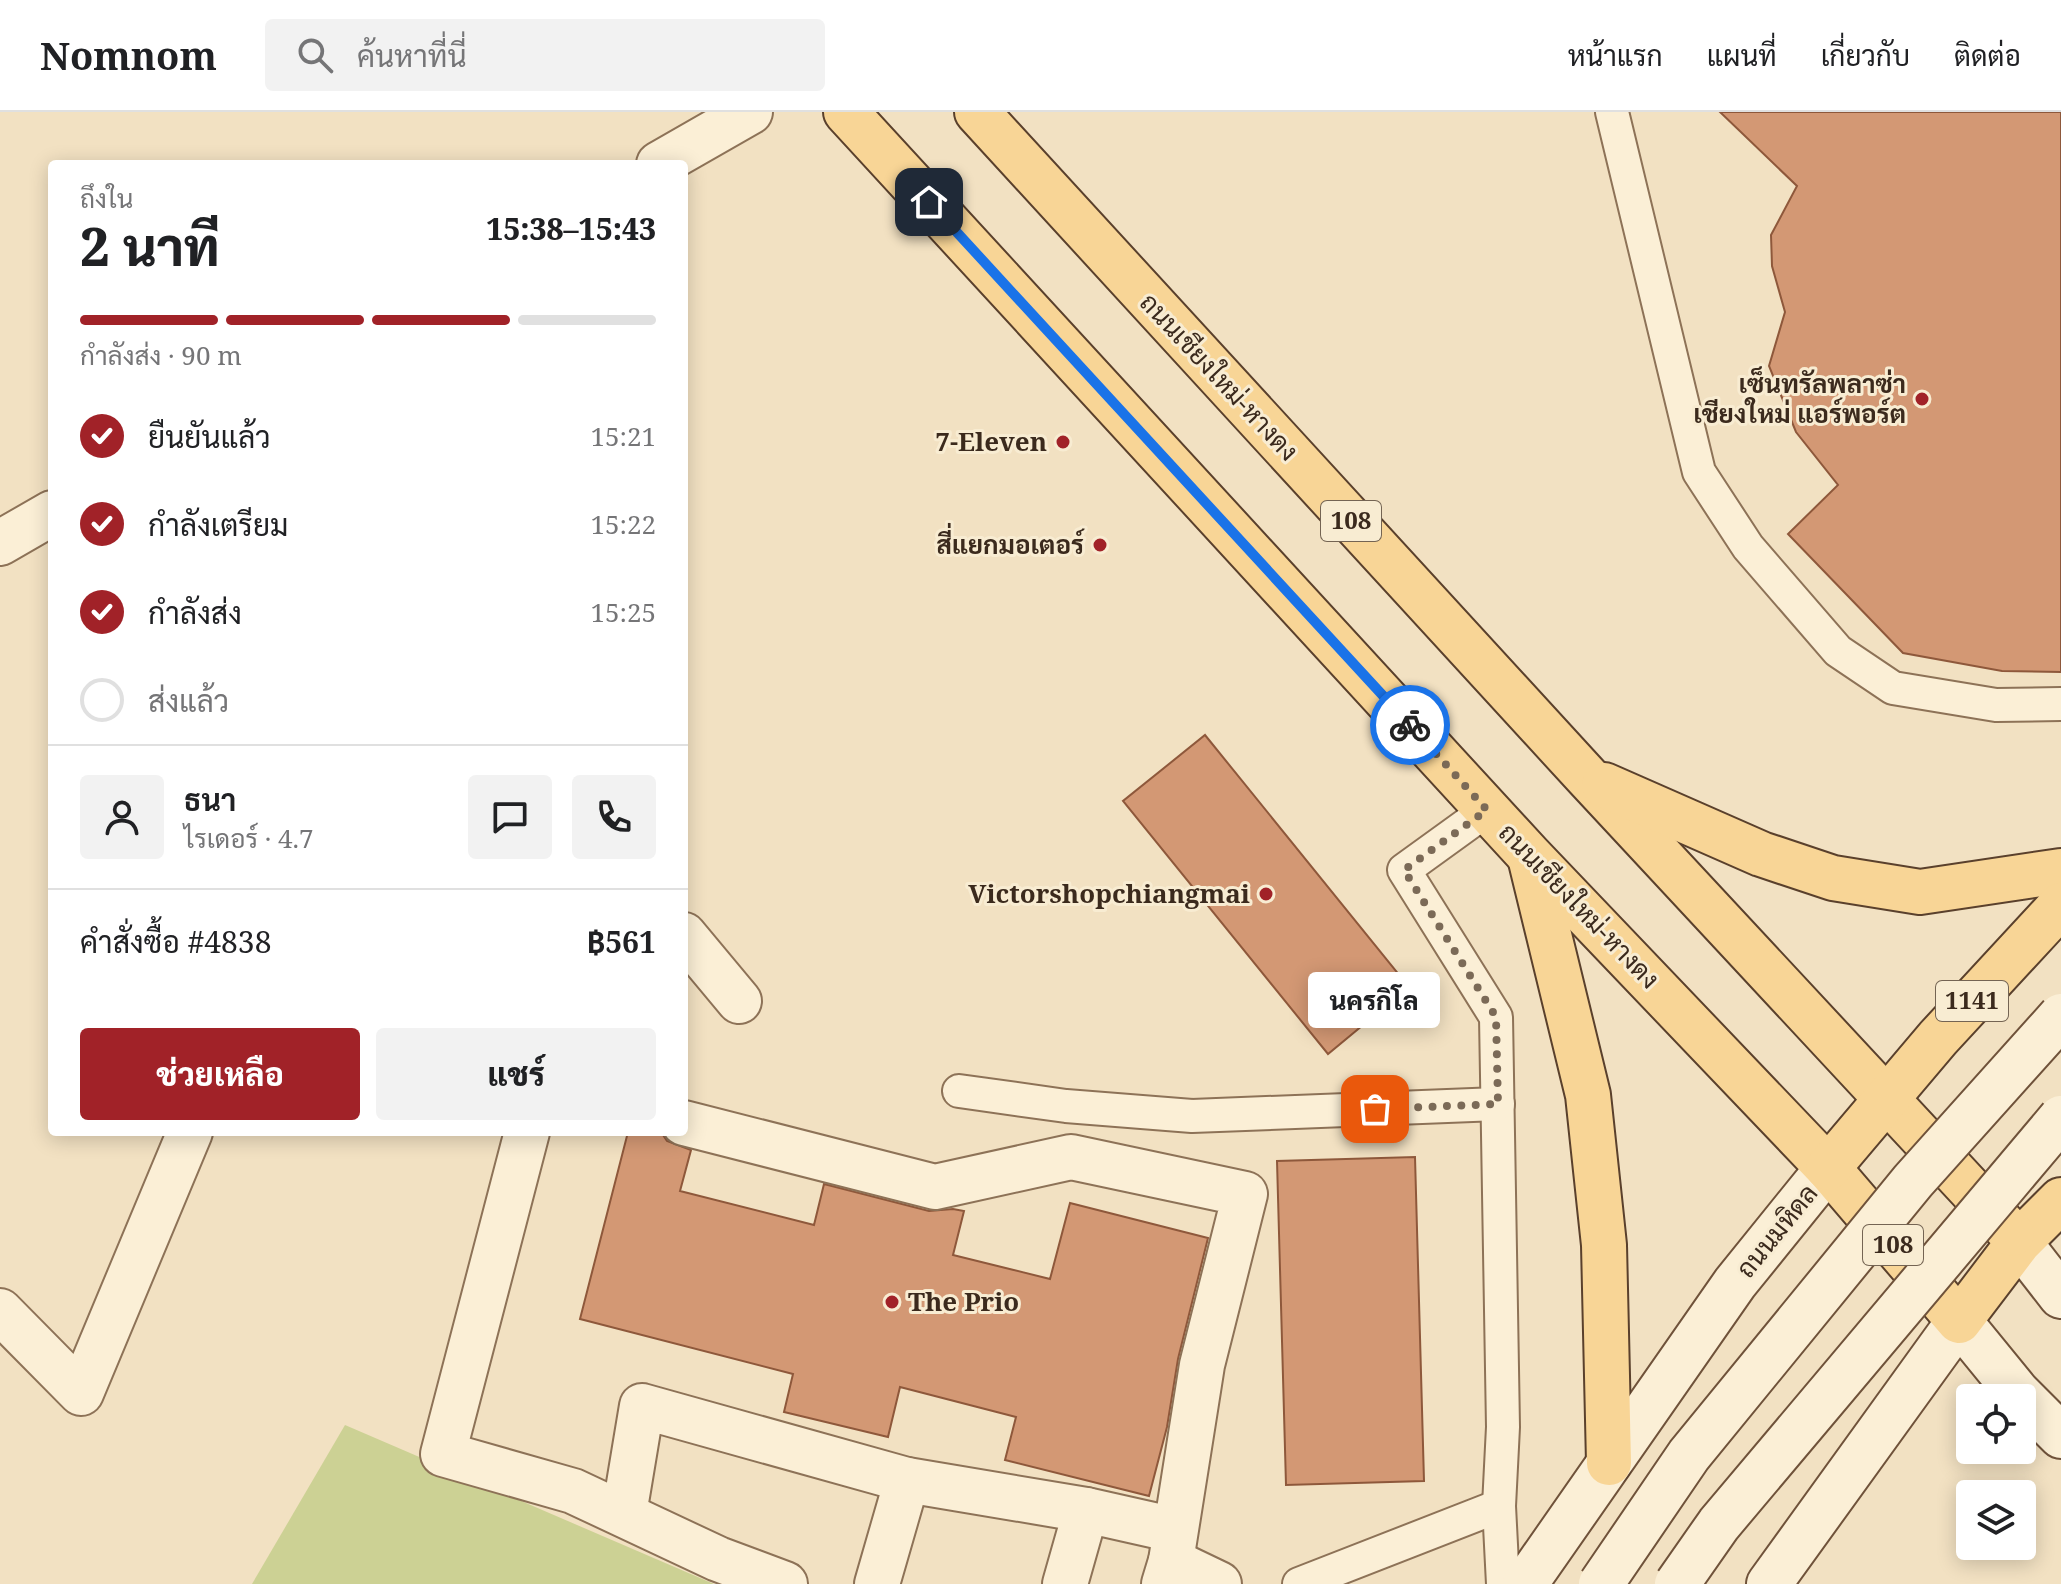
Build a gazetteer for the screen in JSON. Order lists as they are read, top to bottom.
{
  "streets": {
    "main road": [
      "ถนนเชียงใหม่-หางดง",
      "108",
      "1141",
      "ถนนมหิดล"
    ]
  },
  "crossings": [
    ["ถนนเชียงใหม่-หางดง", "108"],
    ["ถนนเชียงใหม่-หางดง", "ถนนมหิดล"],
    ["108", "ถนนมหิดล"]
  ],
  "places": [
    "เซ็นทรัลพลาซ่า เชียงใหม่ แอร์พอร์ต",
    "7-Eleven",
    "สี่แยกมอเตอร์",
    "Victorshopchiangmai",
    "นครกิโล",
    "The Prio"
  ],
  "page": {
    "header": "Nomnom",
    "search": "ค้นหาที่นี่",
    "nav": [
      "หน้าแรก",
      "แผนที่",
      "เกี่ยวกับ",
      "ติดต่อ"
    ],
    "heading": ["2 นาที", "ถึงใน", "15:38–15:43"],
    "panel": [
      "ธนา",
      "ไรเดอร์ · 4.7",
      "คำสั่งซื้อ #4838",
      "฿561"
    ],
    "bar": "กำลังส่ง · 90 m",
    "list": [
      ["ยืนยันแล้ว", "15:21"],
      ["กำลังเตรียม", "15:22"],
      ["กำลังส่ง", "15:25"],
      "ส่งแล้ว"
    ],
    "bubble": "นครกิโล",
    "buttons": ["ช่วยเหลือ", "แชร์"]
  }
}
